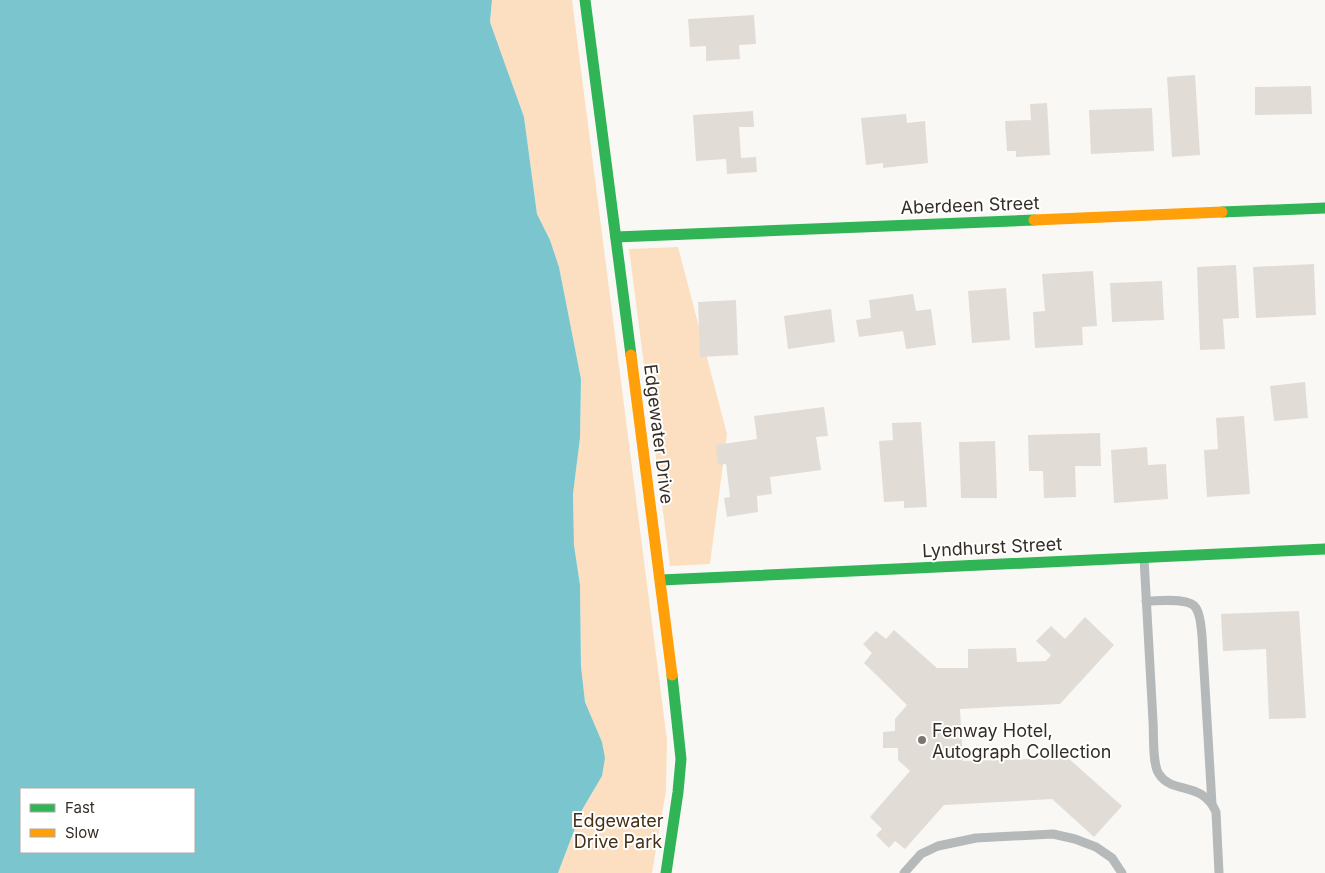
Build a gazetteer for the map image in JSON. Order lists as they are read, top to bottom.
{
  "streets": {
    "street": ["Aberdeen Street", "Edgewater Drive", "Lyndhurst Street"]
  },
  "crossings": [
    ["Aberdeen Street", "Edgewater Drive"],
    ["Edgewater Drive", "Lyndhurst Street"]
  ],
  "parks": ["Edgewater Drive Park"],
  "places": ["Fenway Hotel, Autograph Collection"],
  "legend": ["Fast", "Slow"]
}
